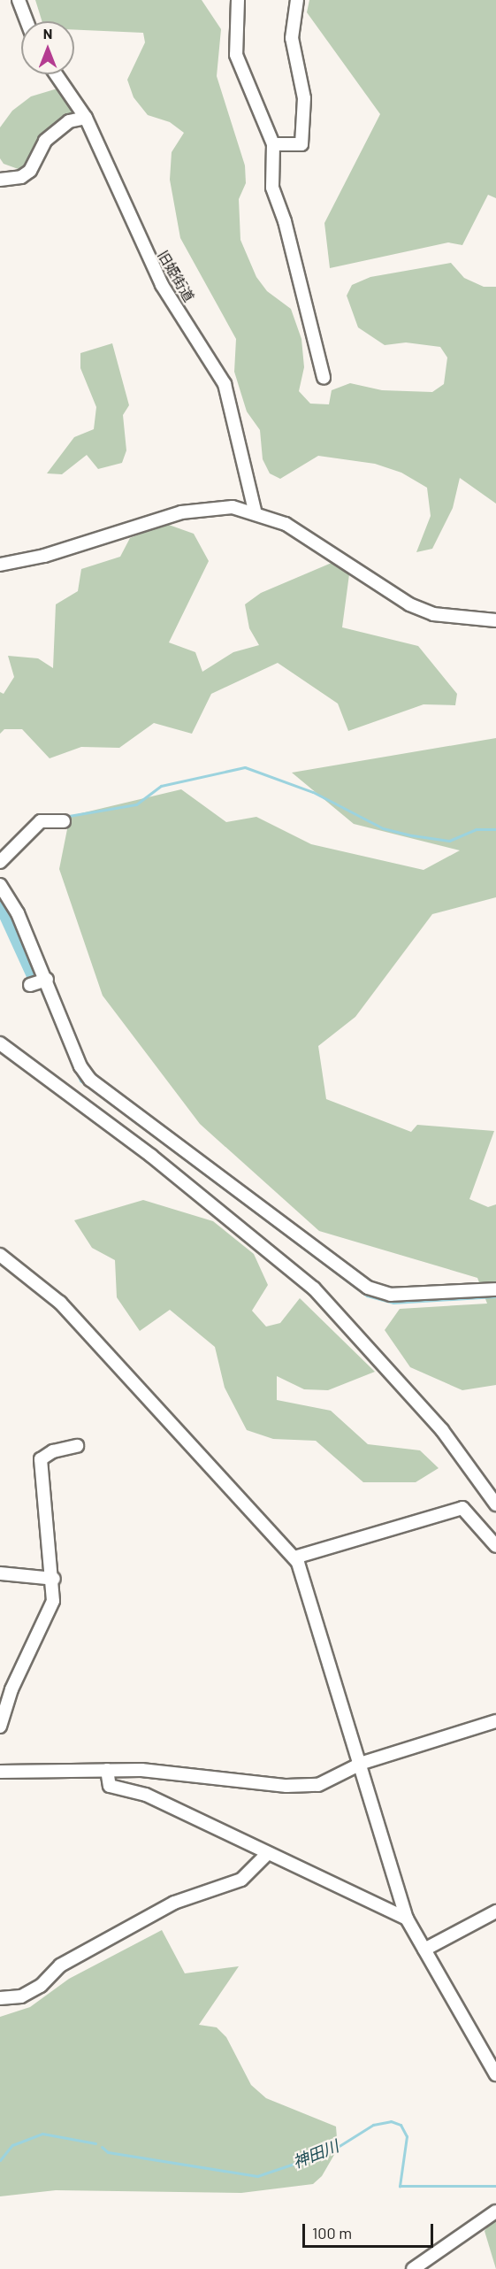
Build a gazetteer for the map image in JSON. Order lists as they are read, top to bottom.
{
  "streets": {
    "street": ["旧姫街道"]
  },
  "water": ["神田川"],
  "scale_bar": "100 m",
  "north": "top"
}
